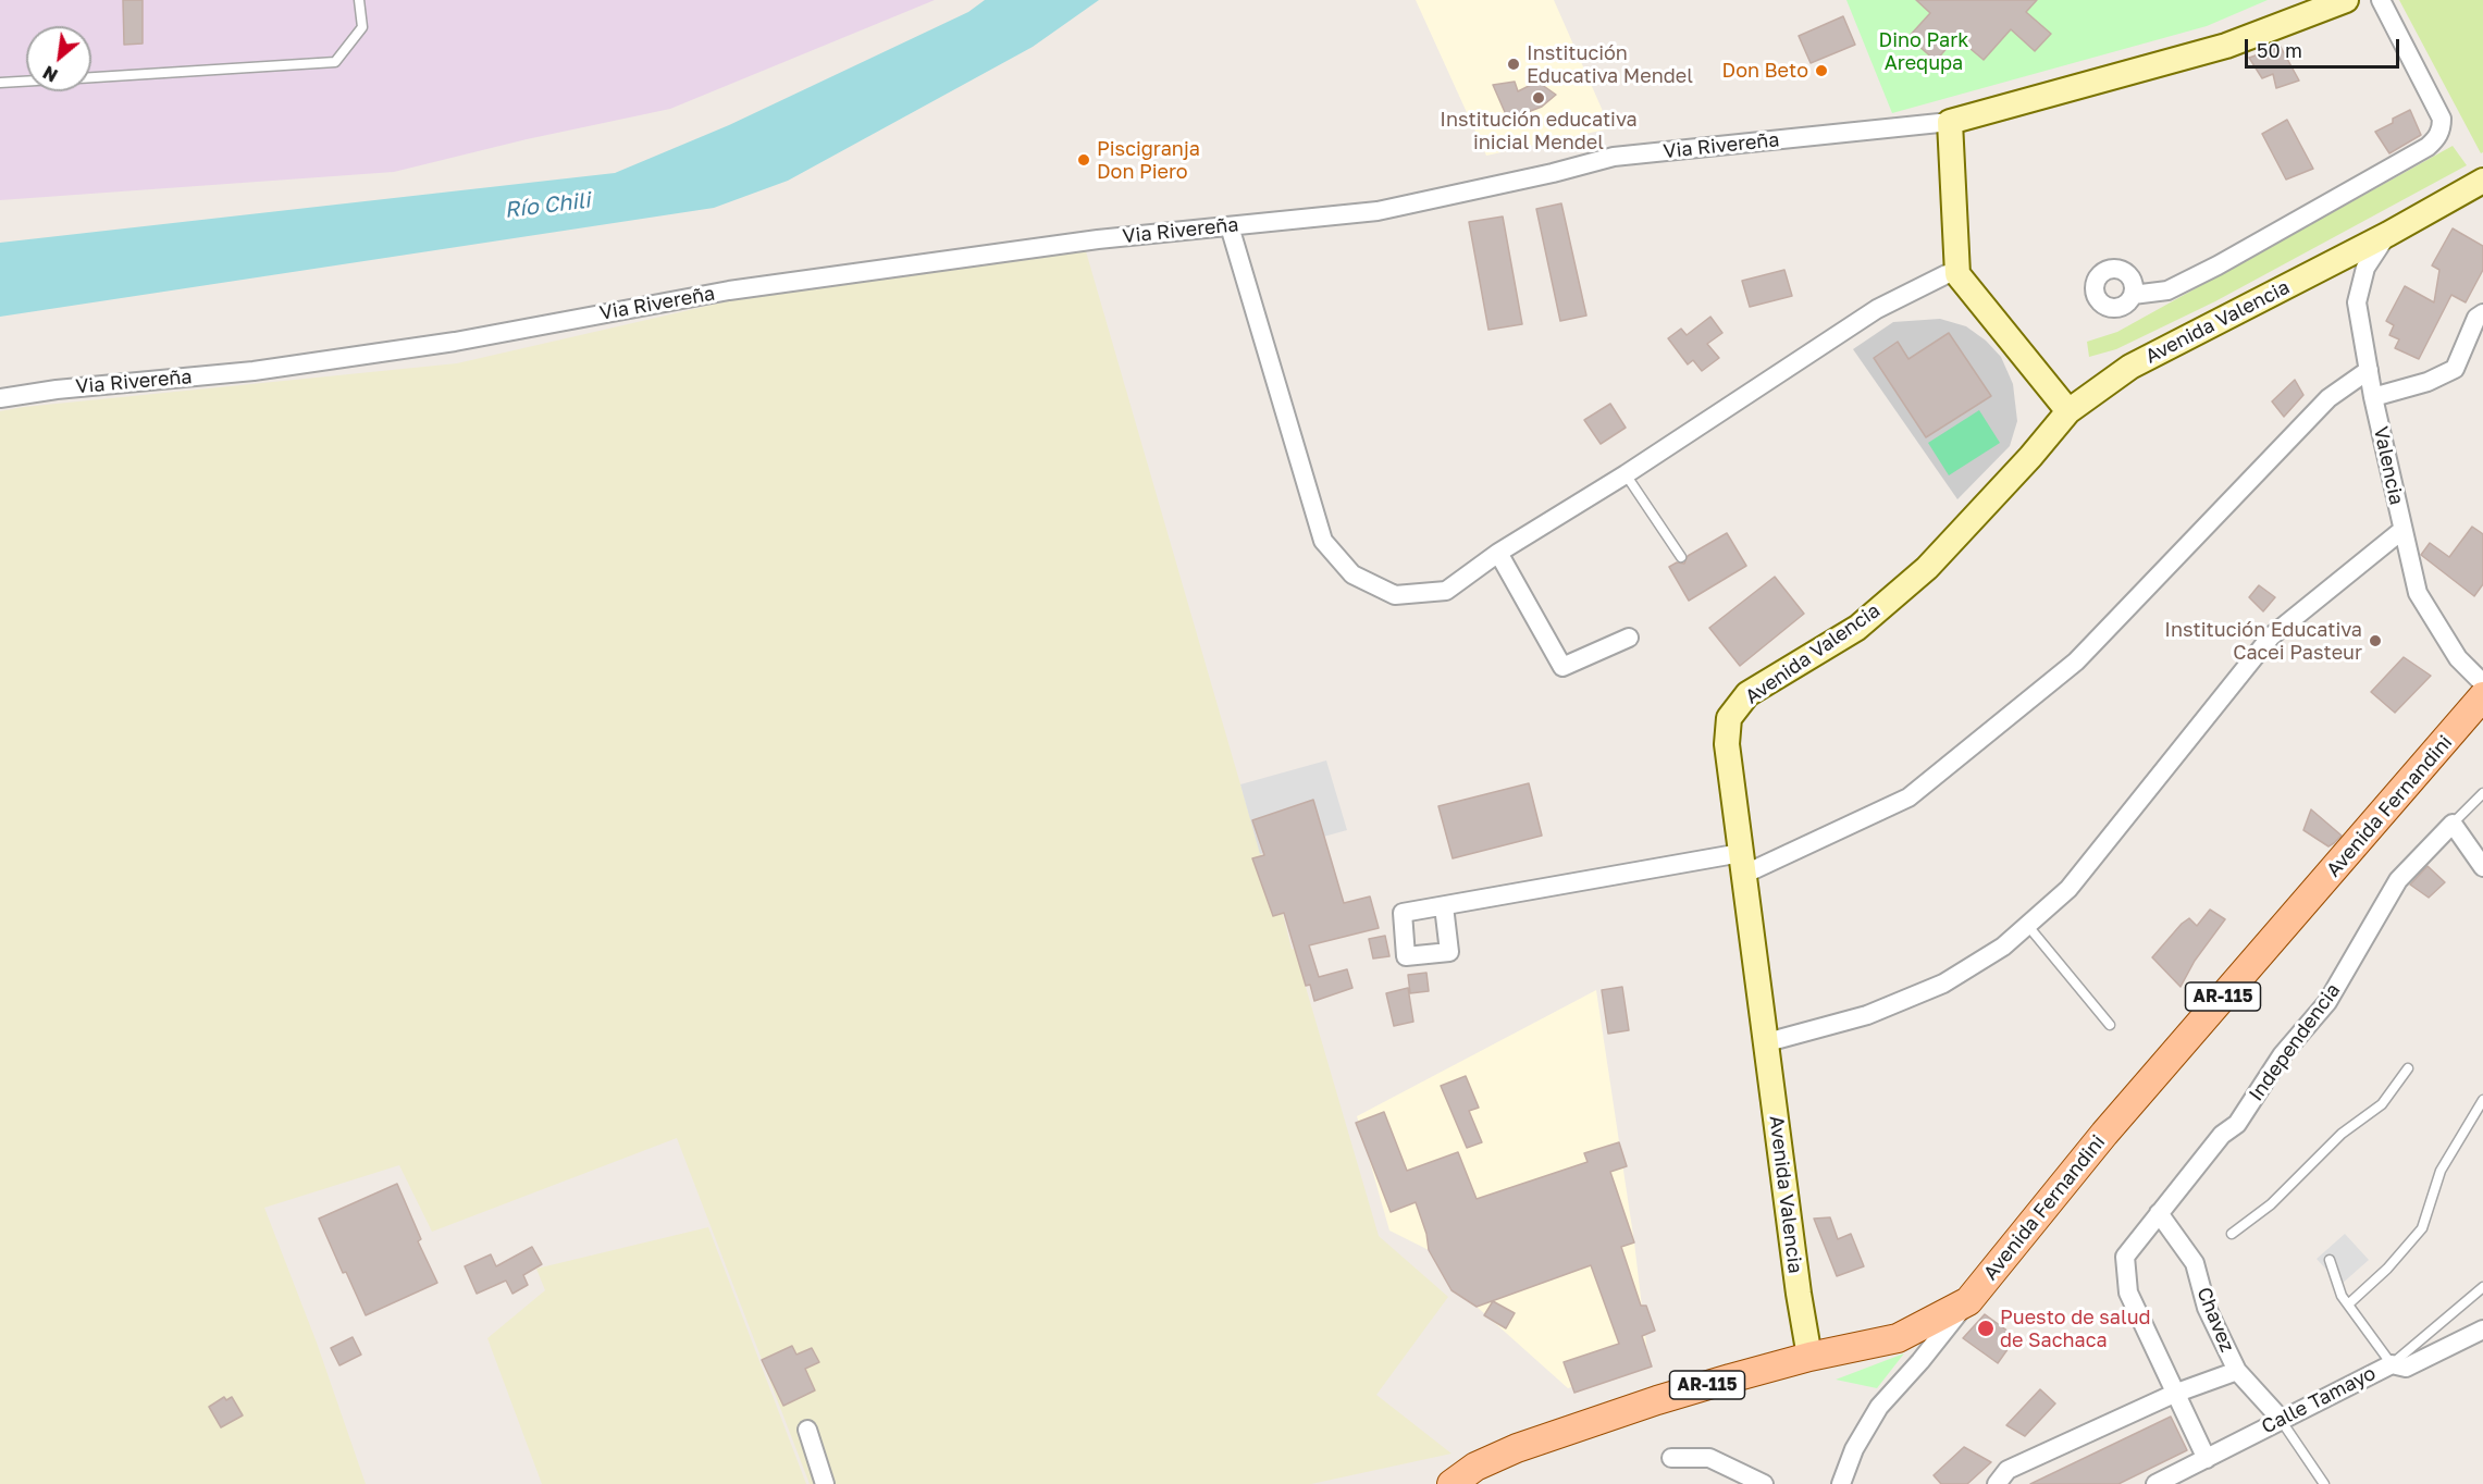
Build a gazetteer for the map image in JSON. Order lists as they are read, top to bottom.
{
  "streets": {
    "main road": ["Avenida Fernandini", "AR-115"],
    "street": [
      "Via Rivereña",
      "Avenida Valencia",
      "Valencia",
      "Independencia",
      "Chavez",
      "Calle Tamayo"
    ]
  },
  "crossings": [
    ["Avenida Valencia", "Valencia"],
    ["Avenida Valencia", "Avenida Fernandini"],
    ["Independencia", "Chavez"],
    ["Chavez", "Calle Tamayo"]
  ],
  "water": ["Río Chili"],
  "parks": ["Dino Park Arequpa"],
  "places": [
    "Institución Educativa Mendel",
    "Don Beto",
    "Institución educativa inicial Mendel",
    "Piscigranja Don Piero",
    "Institución Educativa Cacei Pasteur",
    "Puesto de salud de Sachaca"
  ],
  "scale_bar": "50 m",
  "north": "bottom left"
}
